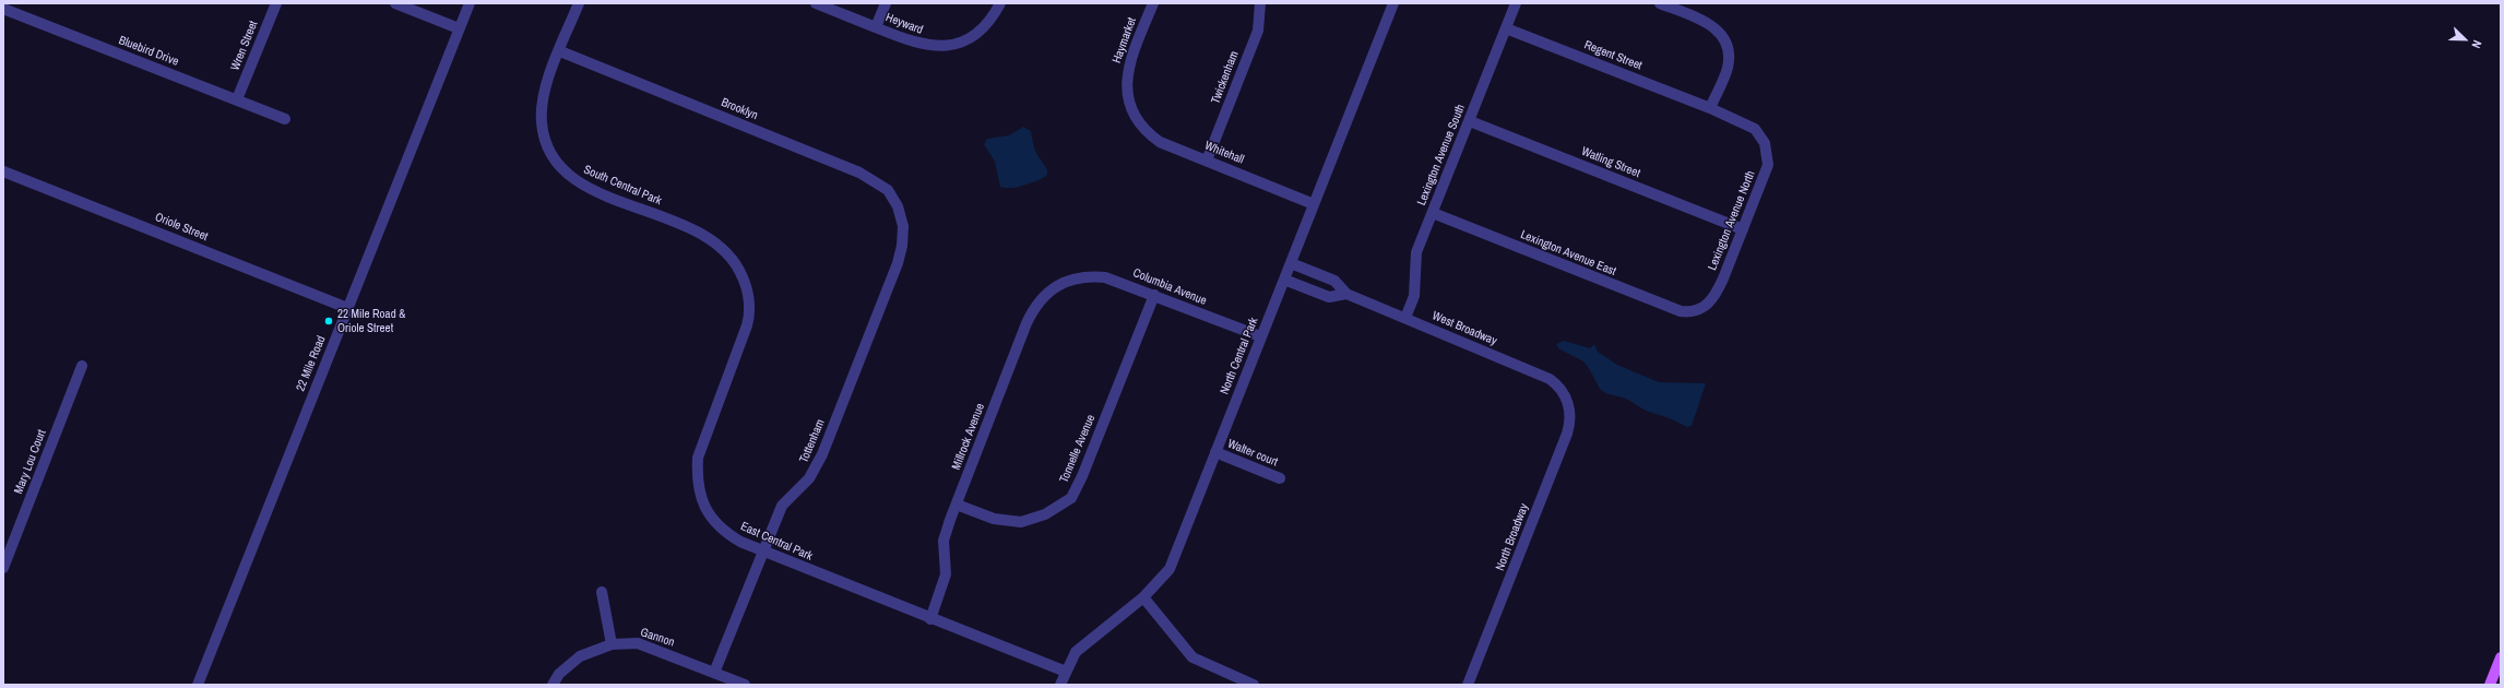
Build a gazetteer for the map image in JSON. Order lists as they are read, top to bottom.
{
  "streets": {
    "street": [
      "Heyward",
      "Haymarket",
      "Wren Street",
      "Bluebird Drive",
      "Regent Street",
      "Twickenham",
      "Brooklyn",
      "Whitehall",
      "Lexington Avenue South",
      "Watling Street",
      "South Central Park",
      "Lexington Avenue North",
      "Oriole Street",
      "Lexington Avenue East",
      "Columbia Avenue",
      "West Broadway",
      "North Central Park",
      "22 Mile Road",
      "Millrock Avenue",
      "Tottenham",
      "Tonnelle Avenue",
      "Walter court",
      "Mary Lou Court",
      "North Broadway",
      "East Central Park",
      "Gannon"
    ]
  },
  "crossings": [
    ["Haymarket", "Whitehall"],
    ["Wren Street", "Bluebird Drive"],
    ["Regent Street", "Lexington Avenue South"],
    ["Regent Street", "Lexington Avenue North"],
    ["Twickenham", "Whitehall"],
    ["Brooklyn", "South Central Park"],
    ["Brooklyn", "Tottenham"],
    ["Whitehall", "North Central Park"],
    ["Lexington Avenue South", "Watling Street"],
    ["Lexington Avenue South", "Lexington Avenue East"],
    ["Lexington Avenue South", "West Broadway"],
    ["Watling Street", "Lexington Avenue North"],
    ["South Central Park", "East Central Park"],
    ["Lexington Avenue North", "Lexington Avenue East"],
    ["Oriole Street", "22 Mile Road"],
    ["Columbia Avenue", "North Central Park"],
    ["Columbia Avenue", "Millrock Avenue"],
    ["Columbia Avenue", "Tonnelle Avenue"],
    ["West Broadway", "North Central Park"],
    ["West Broadway", "North Broadway"],
    ["North Central Park", "Walter court"],
    ["North Central Park", "East Central Park"],
    ["Millrock Avenue", "Tonnelle Avenue"],
    ["Millrock Avenue", "East Central Park"],
    ["Tottenham", "East Central Park"],
    ["Tottenham", "Gannon"]
  ],
  "places": ["22 Mile Road & Oriole Street"],
  "north": "bottom right"
}
